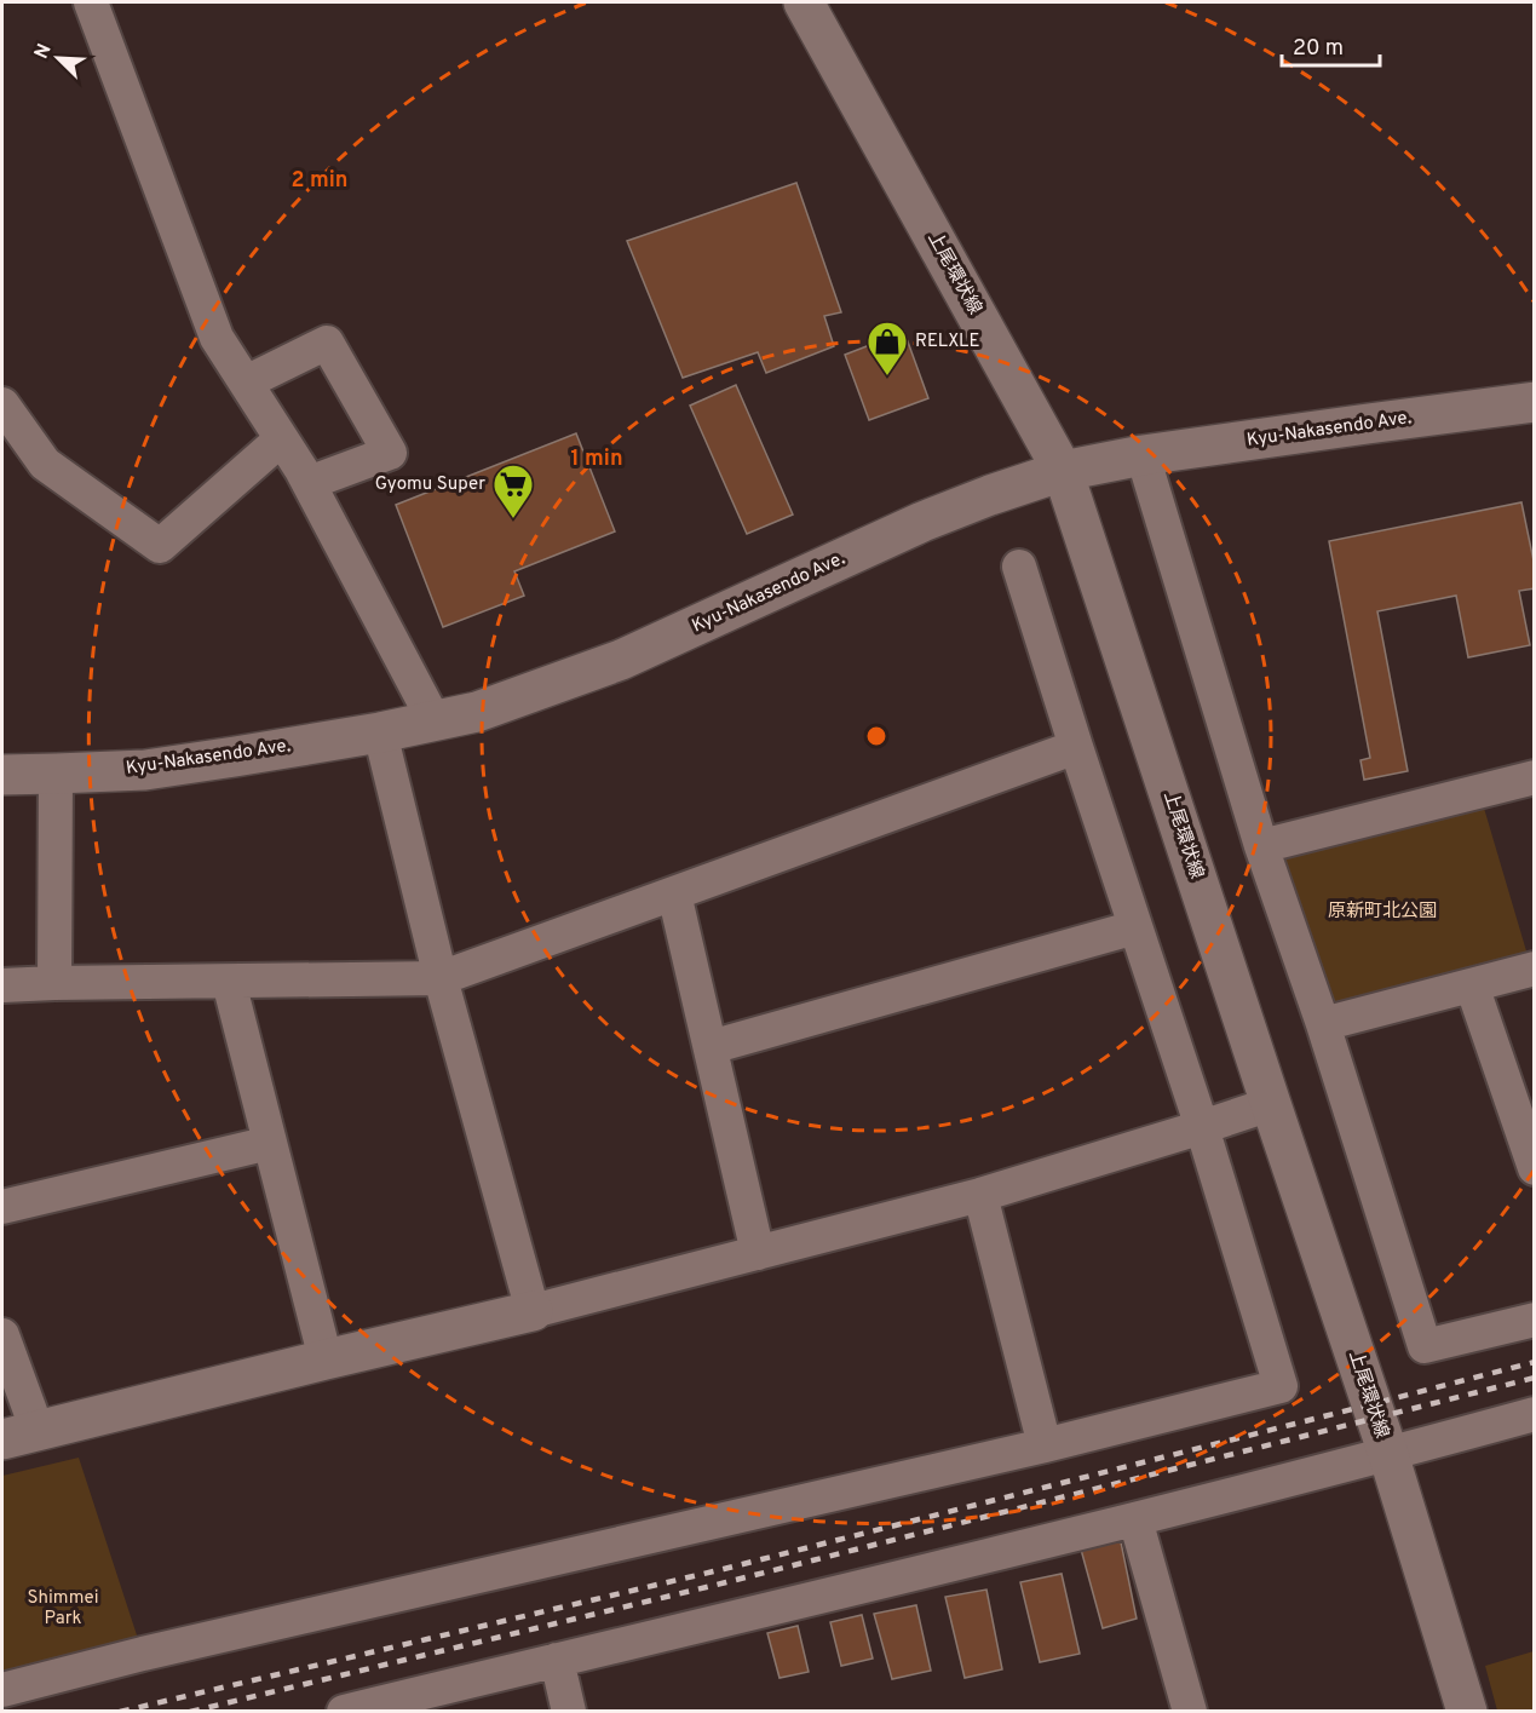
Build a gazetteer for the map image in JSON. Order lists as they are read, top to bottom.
{
  "streets": {
    "main road": ["上尾環状線", "Kyu-Nakasendo Ave."]
  },
  "crossings": [
    ["上尾環状線", "Kyu-Nakasendo Ave."]
  ],
  "parks": ["原新町北公園", "Shimmei Park"],
  "places": {
    "shop": ["RELXLE"],
    "supermarket": ["Gyomu Super"]
  },
  "scale_bar": "20 m",
  "north": "top left",
  "rings": ["2 min", "1 min"]
}
